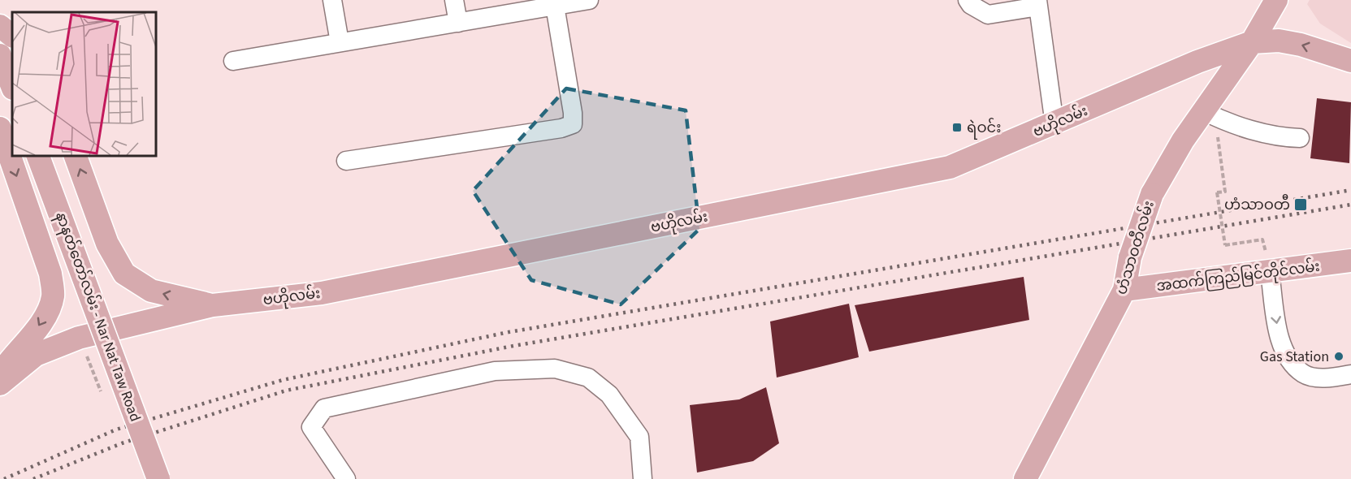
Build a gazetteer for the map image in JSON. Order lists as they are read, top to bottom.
{
  "streets": {
    "main road": [
      "ဗဟိုလမ်း",
      "ဟံသာဝတီလမ်း",
      "အထက်ကြည်မြင်တိုင်လမ်း",
      "နာနတ်တော်လမ်း - Nar Nat Taw Road"
    ]
  },
  "crossings": [
    ["ဗဟိုလမ်း", "ဟံသာဝတီလမ်း"],
    ["ဟံသာဝတီလမ်း", "အထက်ကြည်မြင်တိုင်လမ်း"]
  ],
  "places": {
    "transit": ["ရဲဝင်း", "ဟံသာဝတီ"],
    "other": ["Gas Station"]
  }
}
